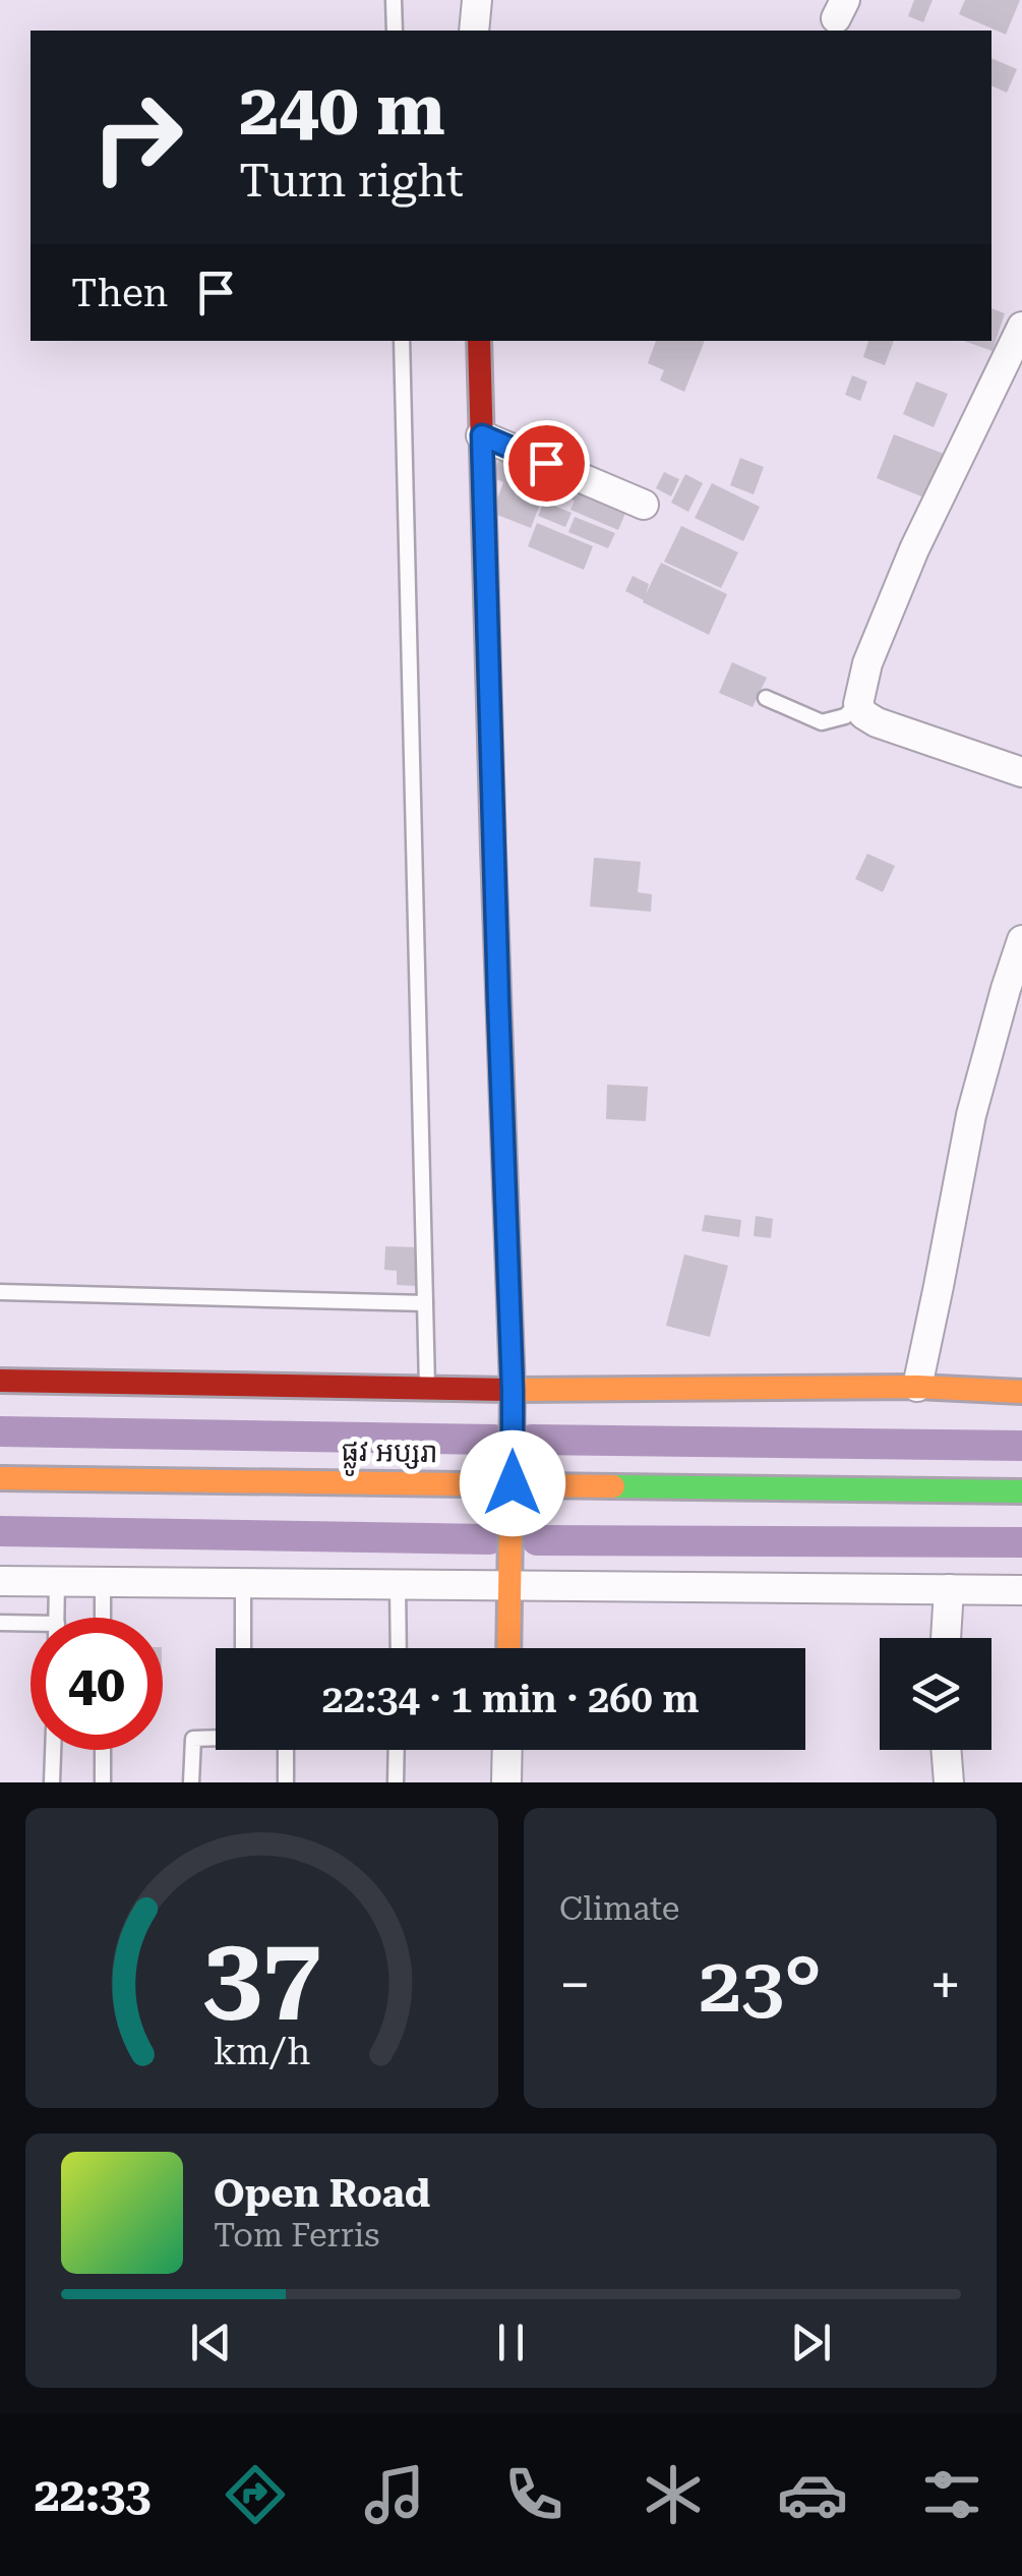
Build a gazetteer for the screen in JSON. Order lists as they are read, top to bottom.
{
  "streets": {
    "street": ["ផ្លូវ អប្សរា"]
  },
  "page": {
    "turn": ["240 m", "Turn right"],
    "then": "Then",
    "limit": "40",
    "trip": "22:34 · 1 min · 260 m",
    "tile": "Climate",
    "heat": ["−", "23°", "+"],
    "song": ["Open Road", "Tom Ferris"],
    "tabs": "22:33",
    "gauge": ["37", "km/h"]
  }
}
